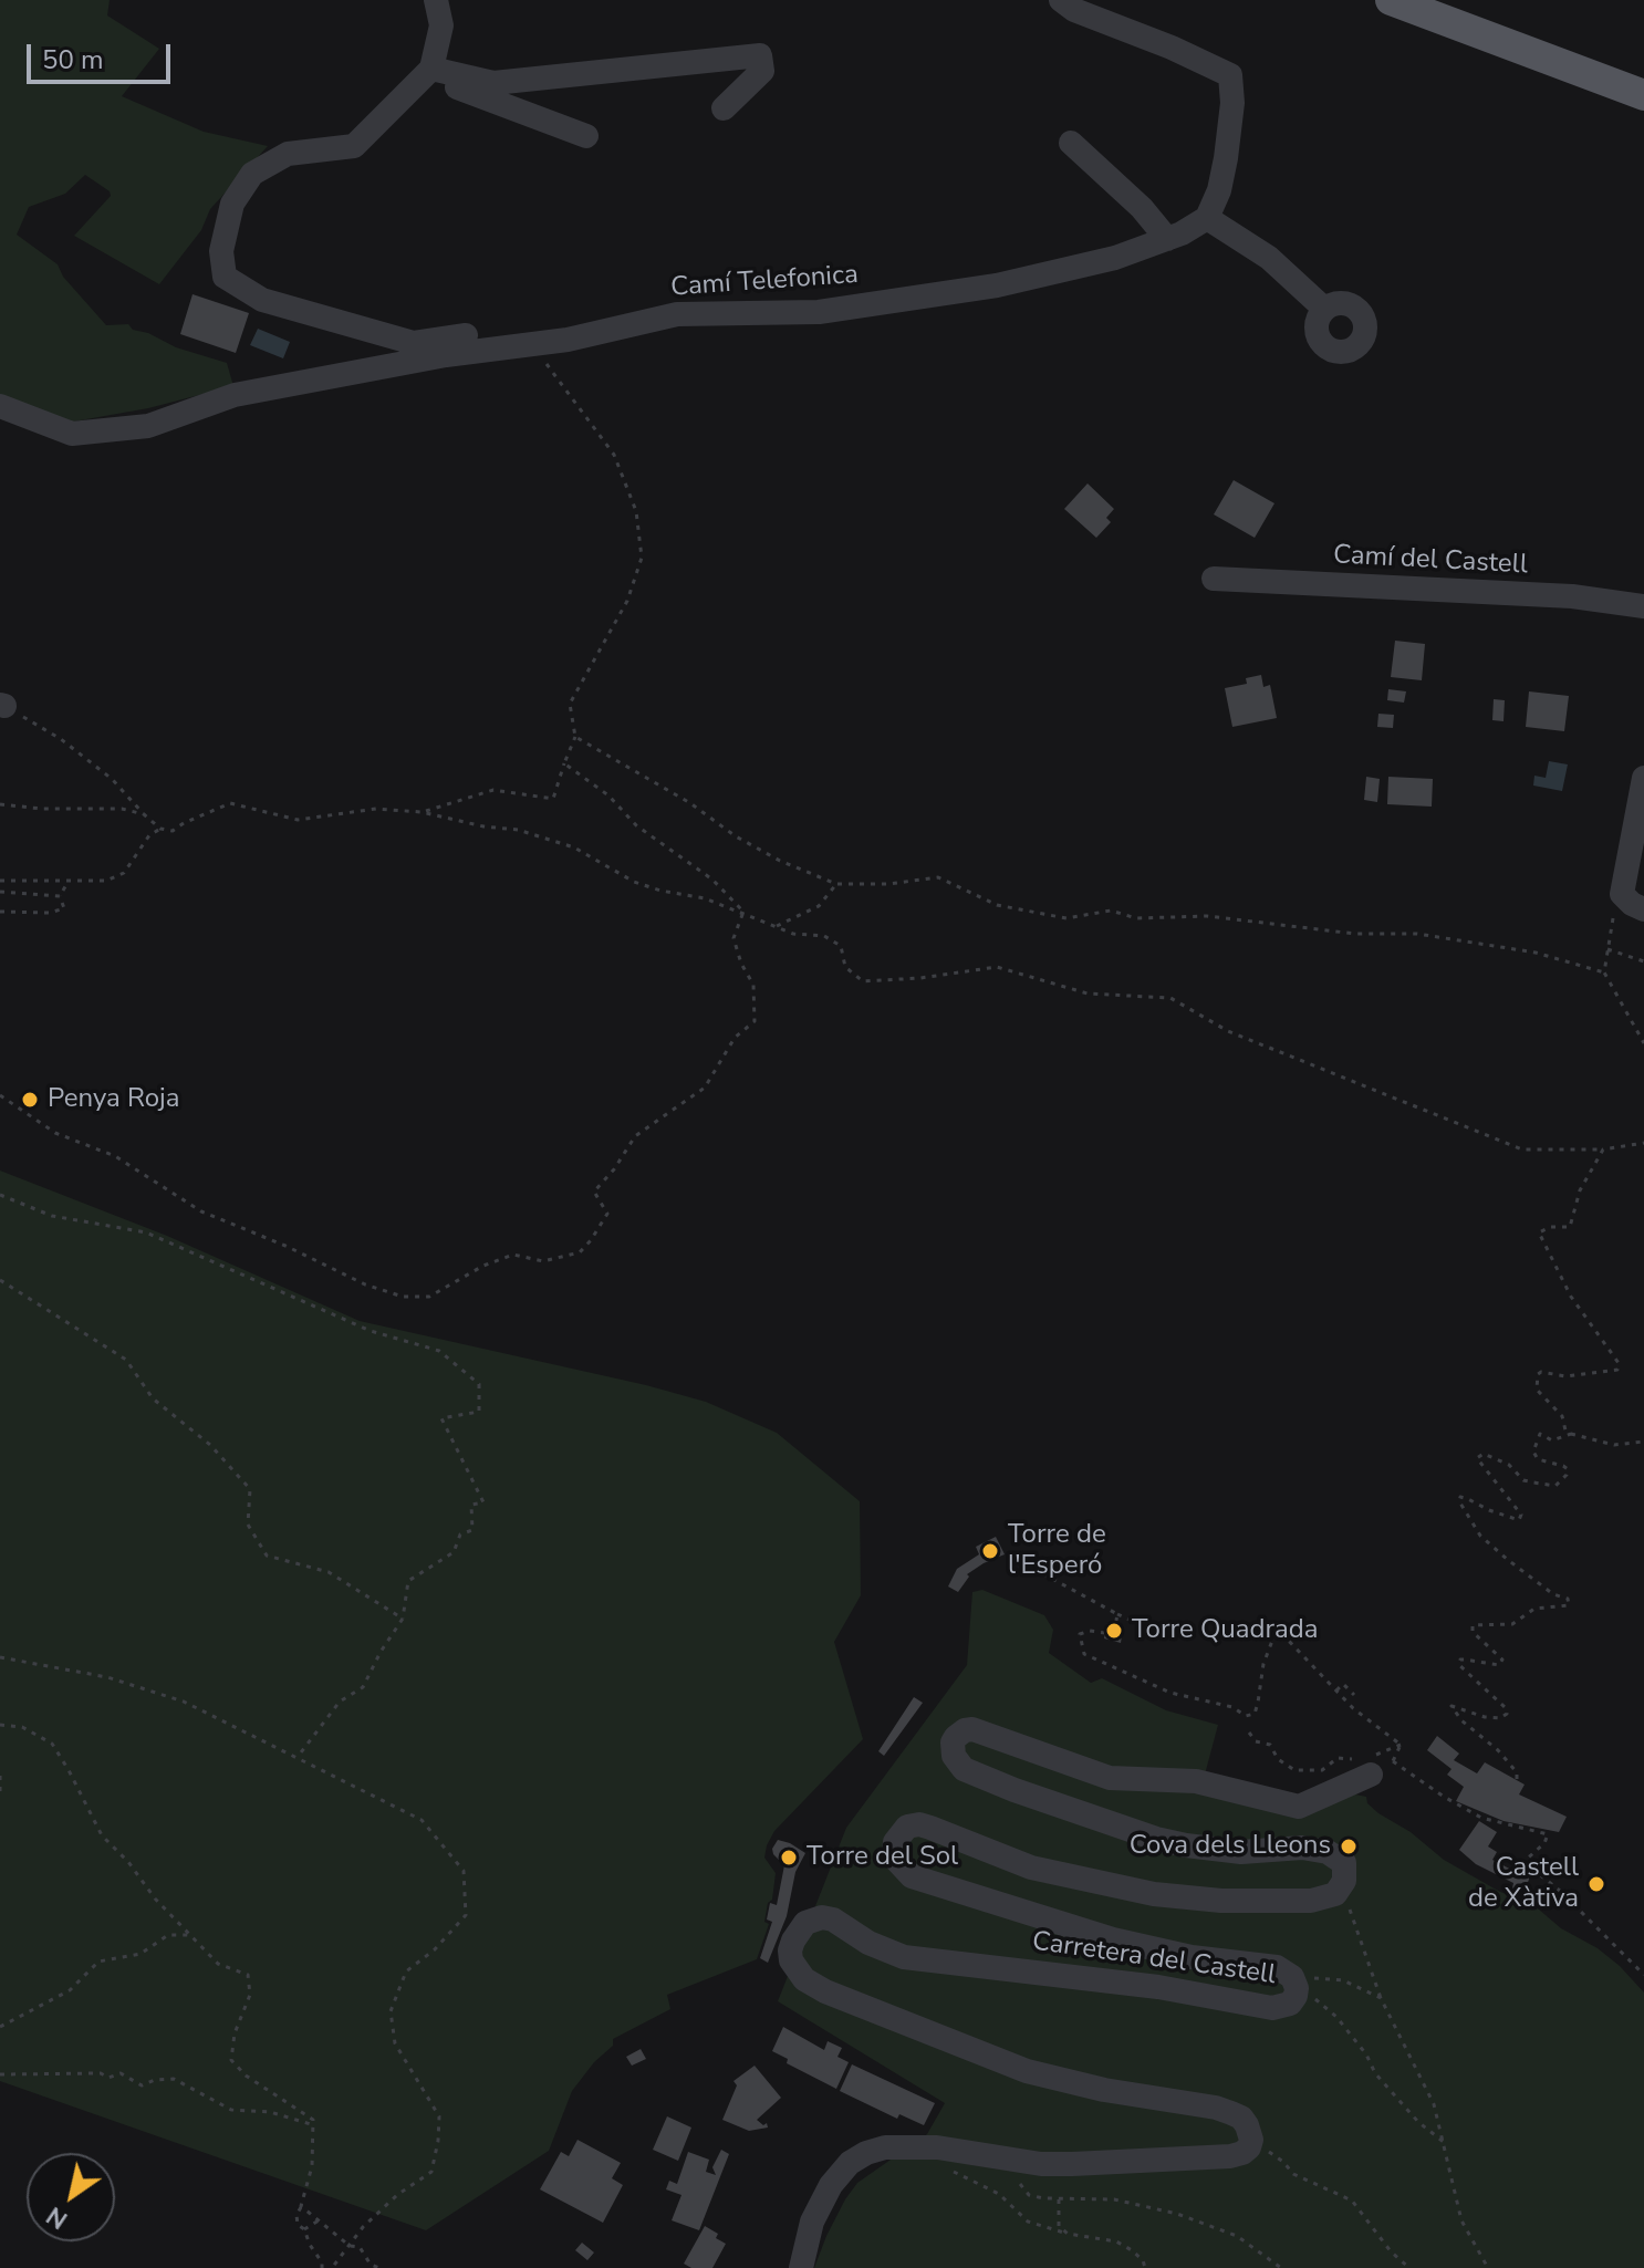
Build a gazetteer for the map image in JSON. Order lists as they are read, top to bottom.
{
  "streets": {
    "street": ["Camí Telefonica", "Camí del Castell", "Carretera del Castell"]
  },
  "places": [
    "Penya Roja",
    "Torre de l'Esperó",
    "Torre Quadrada",
    "Cova dels Lleons",
    "Torre del Sol",
    "Castell de Xàtiva"
  ],
  "scale_bar": "50 m",
  "north": "bottom left"
}
